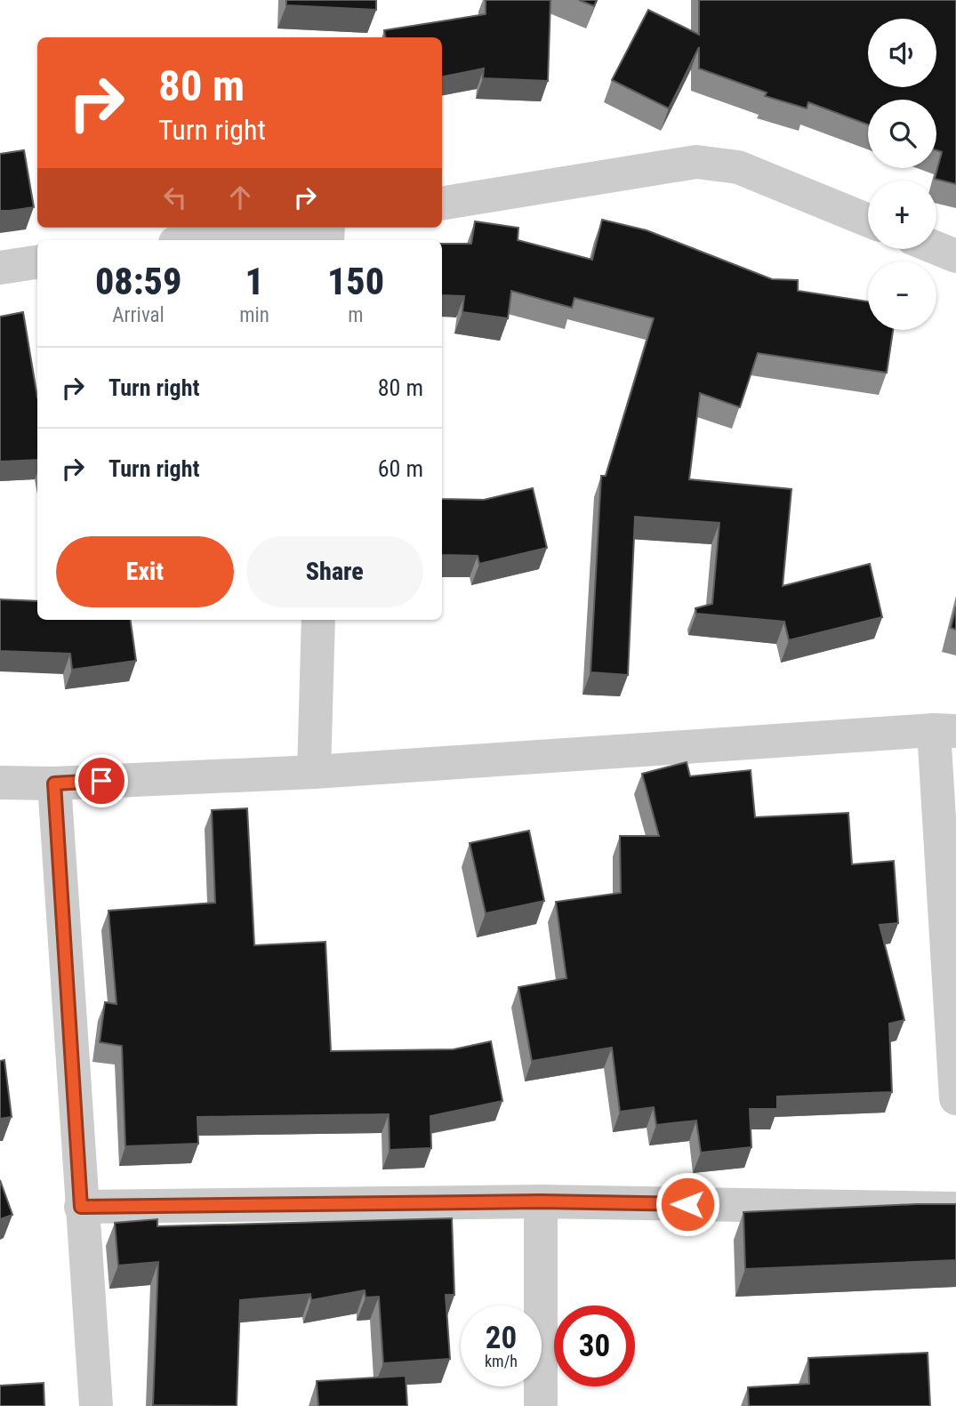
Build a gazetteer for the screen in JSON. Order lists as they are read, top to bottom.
{
  "page": {
    "map_buttons": ["+", "−"],
    "turn": ["80 m", "Turn right"],
    "eta": [
      "08:59",
      "Arrival",
      "1",
      "min",
      "150",
      "m"
    ],
    "list": [
      {
        "name": "Turn right",
        "value": "80 m"
      },
      {
        "name": "Turn right",
        "value": "60 m"
      }
    ],
    "buttons": ["Exit", "Share"],
    "speed": "20 km/h",
    "limit": "30"
  }
}
